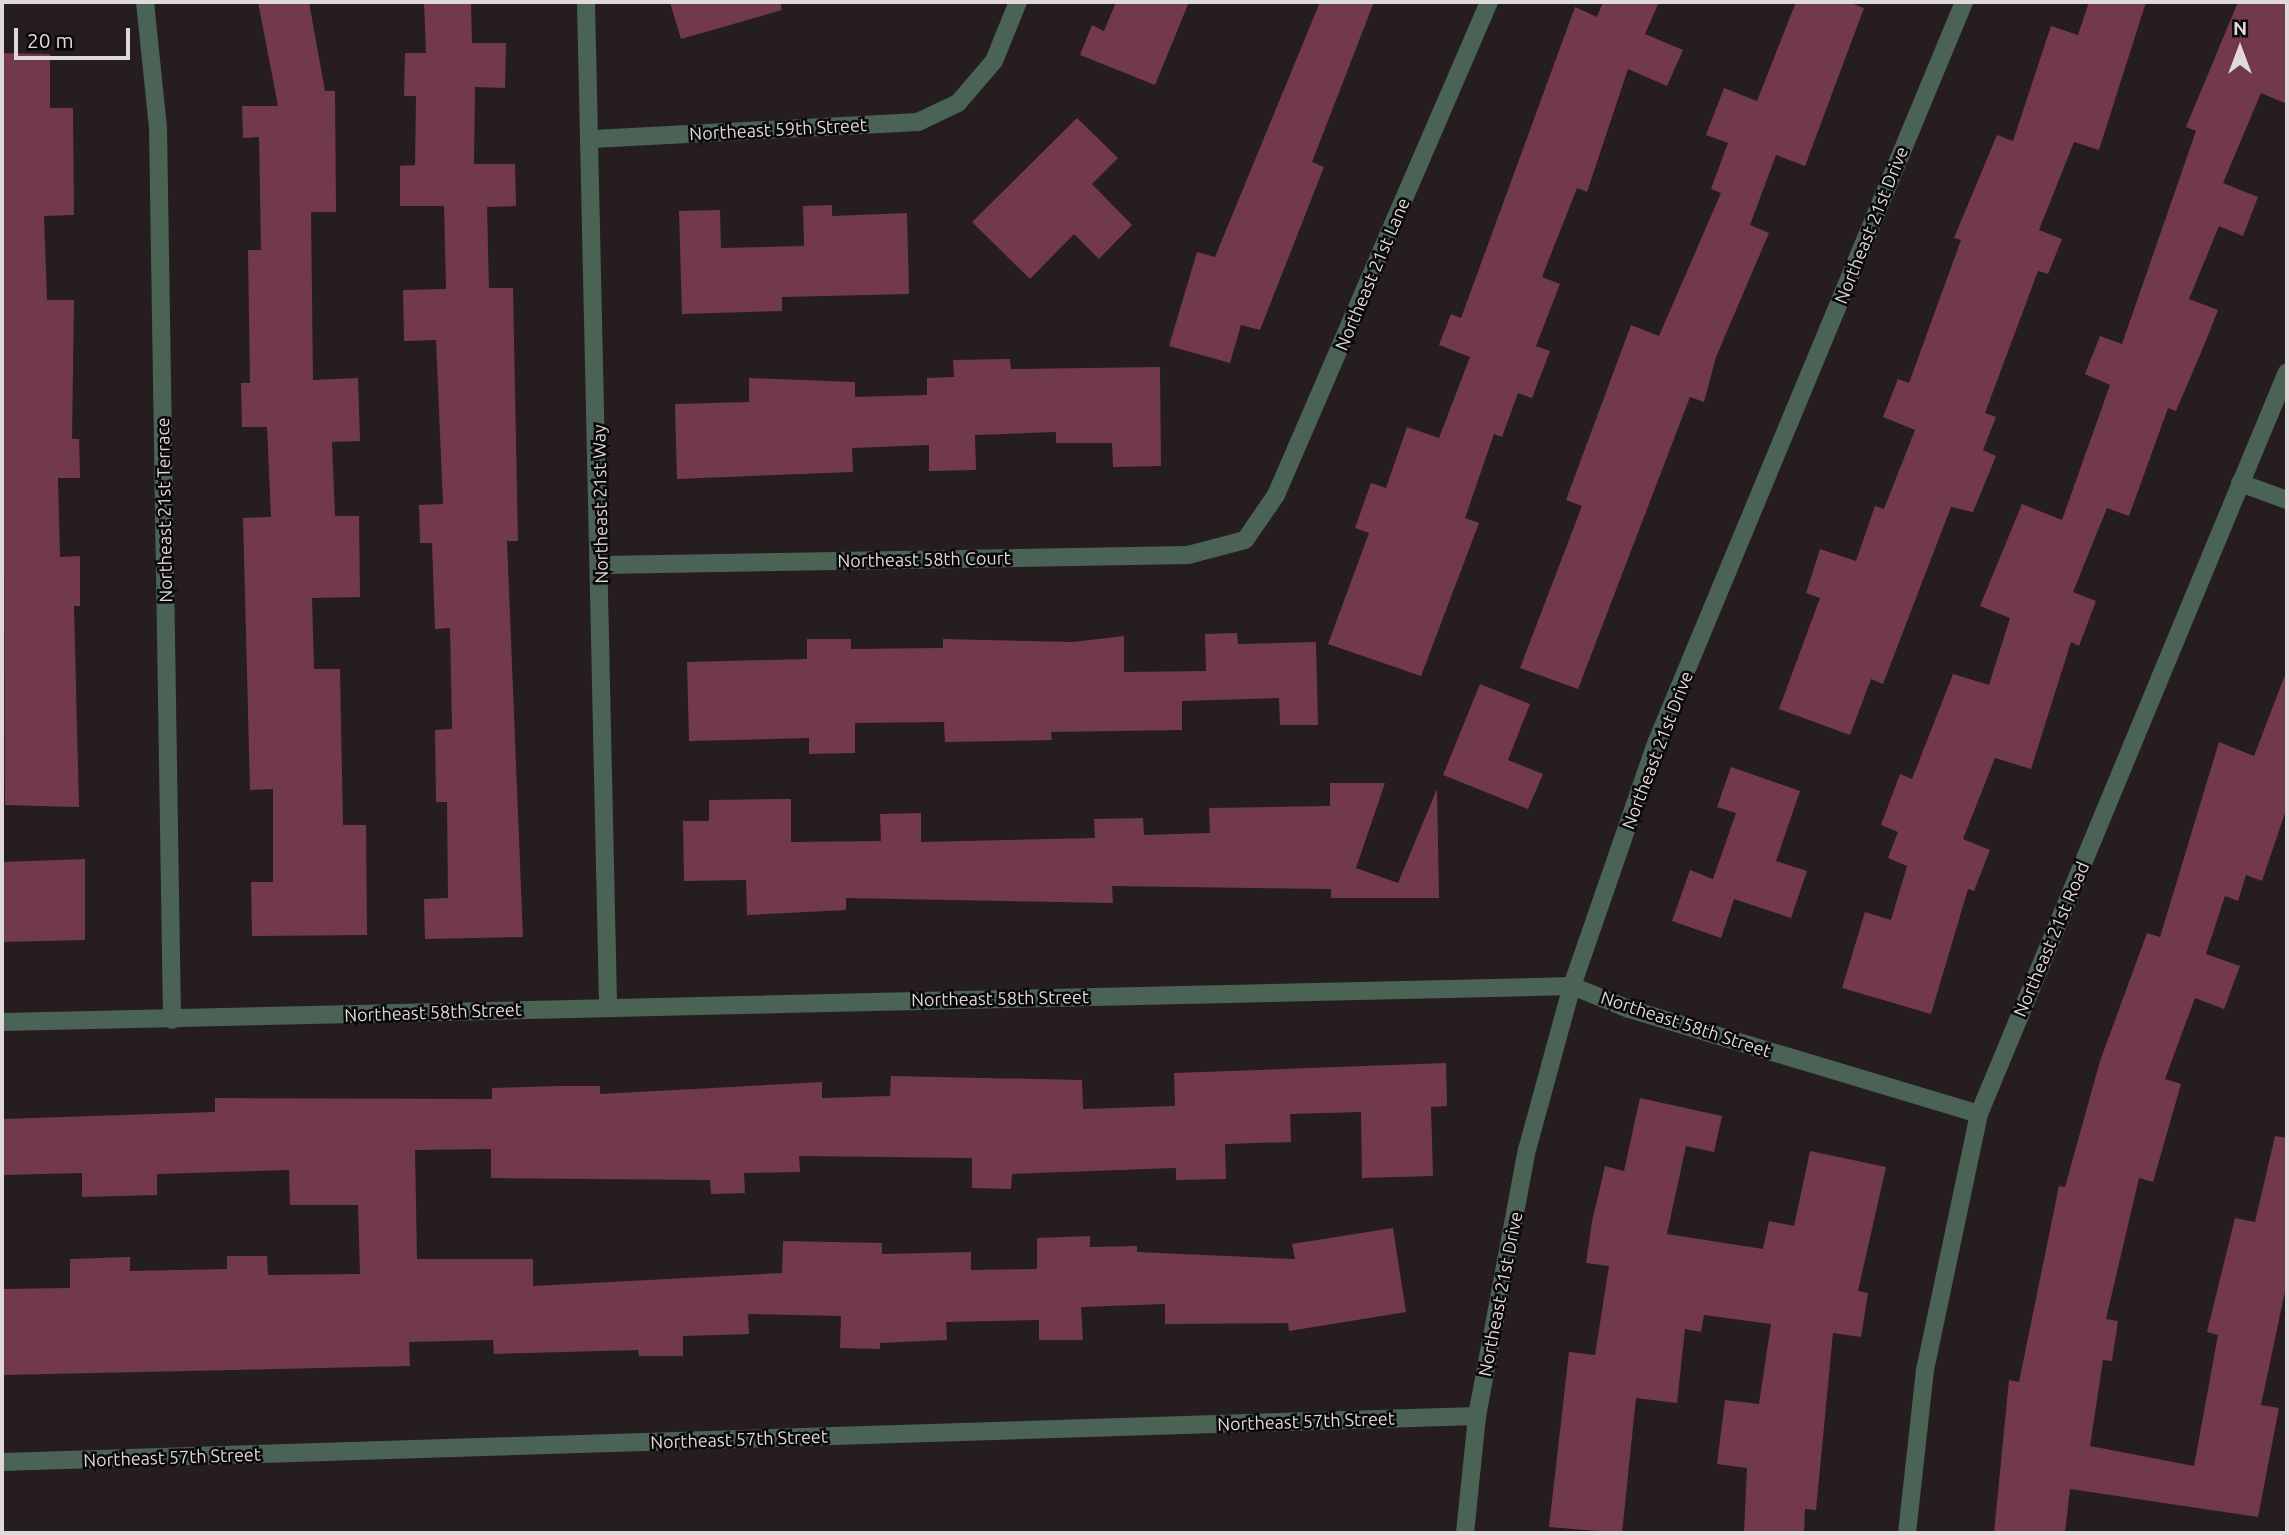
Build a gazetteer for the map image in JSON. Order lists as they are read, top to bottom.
{
  "streets": {
    "street": [
      "Northeast 59th Street",
      "Northeast 21st Drive",
      "Northeast 21st Lane",
      "Northeast 21st Way",
      "Northeast 21st Terrace",
      "Northeast 58th Court",
      "Northeast 21st Road",
      "Northeast 58th Street",
      "Northeast 57th Street"
    ]
  },
  "crossings": [
    ["Northeast 59th Street", "Northeast 21st Way"],
    ["Northeast 21st Drive", "Northeast 58th Street"],
    ["Northeast 21st Drive", "Northeast 57th Street"],
    ["Northeast 21st Lane", "Northeast 58th Court"],
    ["Northeast 21st Way", "Northeast 58th Court"],
    ["Northeast 21st Way", "Northeast 58th Street"],
    ["Northeast 21st Terrace", "Northeast 58th Street"],
    ["Northeast 21st Road", "Northeast 58th Street"]
  ],
  "scale_bar": "20 m",
  "north": "top"
}
